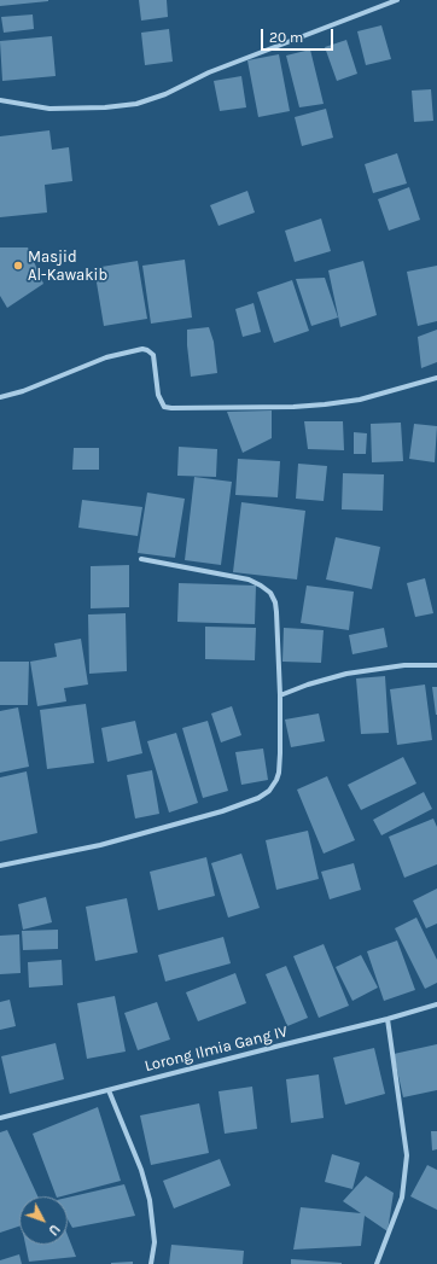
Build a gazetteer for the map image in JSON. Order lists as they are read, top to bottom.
{
  "streets": {
    "street": ["Lorong Ilmia Gang IV"]
  },
  "places": ["Masjid Al-Kawakib"],
  "scale_bar": "20 m",
  "north": "bottom right"
}
